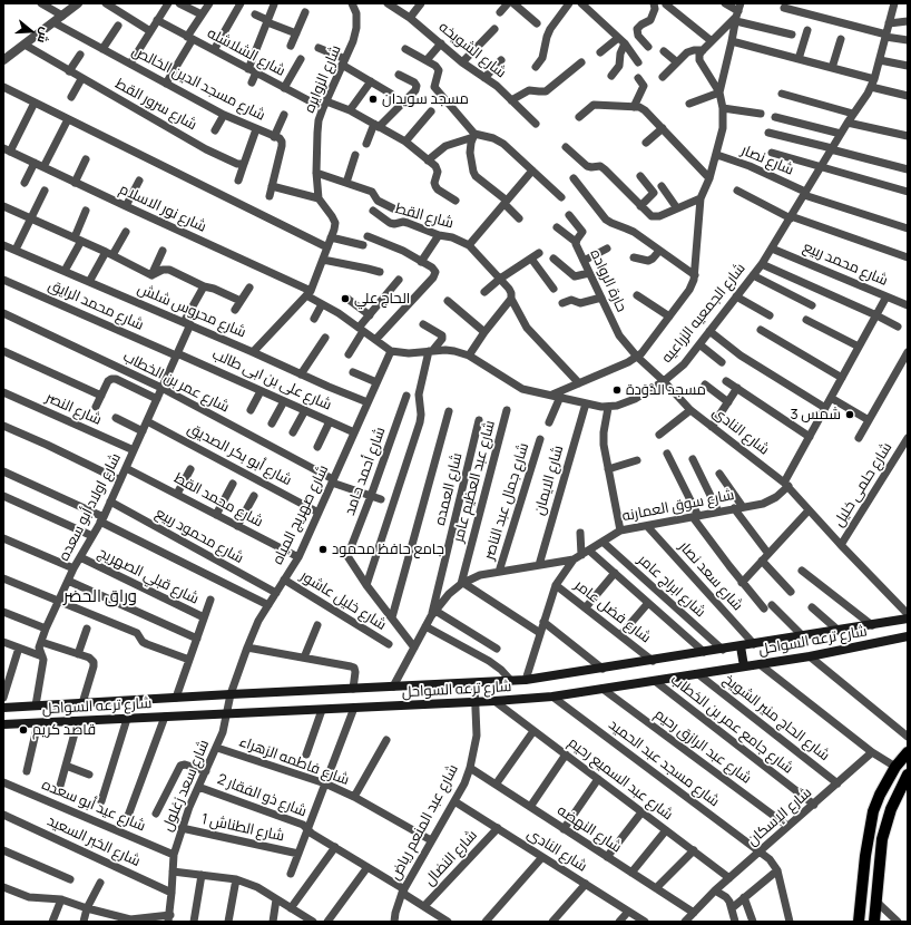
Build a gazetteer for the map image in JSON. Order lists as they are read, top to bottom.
{
  "streets": {
    "main road": ["شارع ترعه السواحل"],
    "street": [
      "شارع الشويخه",
      "شارع الشلاشله",
      "شارع الزوايره",
      "شارع مسجد الدين الخالص",
      "شارع سرور القط",
      "شارع نصار",
      "شارع نور الاسلام",
      "شارع القط",
      "شارع محمد ربيع",
      "حارة الرواده",
      "شارع محمد الرايق",
      "شارع محروس شلش",
      "شارع الجمعيه الزراعيه",
      "شارع على بن ابى طالب",
      "شارع عمر بن الخطاب",
      "شارع النصر",
      "شارع النادى",
      "شارع أبو بكر الصديق",
      "شارع أحمد حامد",
      "شارع الايمان",
      "شارع عبد العظيم عامر",
      "شارع حلمى خليل",
      "شارع العمده",
      "شارع محمد القط",
      "شارع جمال عبد الناصر",
      "شارع سوق العمارنه",
      "شارع اولاد أبو سعده",
      "شارع صهريج المياه",
      "شارع محمود ربيع",
      "شارع قبلي الصهريج",
      "شارع سعد نصار",
      "شارع ابراج عامر",
      "شارع خليل عاشور",
      "شارع فضل عامر",
      "شارع الحاج منير الشويخ",
      "شارع جامع عمر بن الخطاب",
      "شارع عبد الرازق رحيم",
      "شارع فاطمه الزهراء",
      "شارع مسجد عبد الحميد",
      "شارع عبد السميع رحيم",
      "شارع سعد زغلول",
      "شارع ذو الفقار 2",
      "شارع عيد أبو سعده",
      "شارع الإسكان",
      "شارع عبد المنعم رياض",
      "شارع الطناش 1",
      "شارع النهضه",
      "شارع الخبر السعيد",
      "شارع النضال"
    ]
  },
  "crossings": [
    ["شارع الشلاشله", "شارع الزوايره"],
    ["شارع نصار", "شارع الجمعيه الزراعيه"],
    ["شارع نور الاسلام", "شارع الجمعيه الزراعيه"],
    ["شارع نور الاسلام", "شارع صهريج المياه"],
    ["شارع محمد ربيع", "شارع الجمعيه الزراعيه"],
    ["شارع محمد ربيع", "شارع سوق العمارنه"],
    ["حارة الرواده", "شارع الجمعيه الزراعيه"],
    ["حارة الرواده", "شارع النادى"],
    ["شارع محمد الرايق", "شارع على بن ابى طالب"],
    ["شارع محمد الرايق", "شارع اولاد أبو سعده"],
    ["شارع محروس شلش", "شارع اولاد أبو سعده"],
    ["شارع محروس شلش", "شارع صهريج المياه"],
    ["شارع الجمعيه الزراعيه", "شارع النادى"],
    ["شارع الجمعيه الزراعيه", "شارع الايمان"],
    ["شارع الجمعيه الزراعيه", "شارع صهريج المياه"],
    ["شارع على بن ابى طالب", "شارع اولاد أبو سعده"],
    ["شارع على بن ابى طالب", "شارع صهريج المياه"],
    ["شارع عمر بن الخطاب", "شارع أحمد حامد"],
    ["شارع عمر بن الخطاب", "شارع اولاد أبو سعده"],
    ["شارع عمر بن الخطاب", "شارع صهريج المياه"],
    ["شارع النصر", "شارع اولاد أبو سعده"],
    ["شارع النادى", "شارع حلمى خليل"],
    ["شارع النادى", "شارع سوق العمارنه"],
    ["شارع النادى", "شارع عبد المنعم رياض"],
    ["شارع النادى", "شارع النضال"],
    ["شارع أبو بكر الصديق", "شارع اولاد أبو سعده"],
    ["شارع أبو بكر الصديق", "شارع صهريج المياه"],
    ["شارع محمد القط", "شارع اولاد أبو سعده"],
    ["شارع محمد القط", "شارع صهريج المياه"],
    ["شارع سوق العمارنه", "شارع سعد نصار"],
    ["شارع سوق العمارنه", "شارع ابراج عامر"],
    ["شارع سوق العمارنه", "شارع فضل عامر"],
    ["شارع سوق العمارنه", "شارع ترعه السواحل"],
    ["شارع اولاد أبو سعده", "شارع محمود ربيع"],
    ["شارع اولاد أبو سعده", "شارع قبلي الصهريج"],
    ["شارع اولاد أبو سعده", "شارع ترعه السواحل"],
    ["شارع صهريج المياه", "شارع محمود ربيع"],
    ["شارع صهريج المياه", "شارع خليل عاشور"],
    ["شارع صهريج المياه", "شارع ترعه السواحل"],
    ["شارع صهريج المياه", "شارع سعد زغلول"],
    ["شارع قبلي الصهريج", "شارع ترعه السواحل"],
    ["شارع سعد نصار", "شارع ترعه السواحل"],
    ["شارع ابراج عامر", "شارع ترعه السواحل"],
    ["شارع فضل عامر", "شارع ترعه السواحل"],
    ["شارع ترعه السواحل", "شارع الحاج منير الشويخ"],
    ["شارع ترعه السواحل", "شارع جامع عمر بن الخطاب"],
    ["شارع ترعه السواحل", "شارع عبد الرازق رحيم"],
    ["شارع ترعه السواحل", "شارع مسجد عبد الحميد"],
    ["شارع ترعه السواحل", "شارع عبد السميع رحيم"],
    ["شارع ترعه السواحل", "شارع سعد زغلول"],
    ["شارع ترعه السواحل", "شارع عبد المنعم رياض"],
    ["شارع الحاج منير الشويخ", "شارع الإسكان"],
    ["شارع جامع عمر بن الخطاب", "شارع الإسكان"],
    ["شارع عبد الرازق رحيم", "شارع الإسكان"],
    ["شارع فاطمه الزهراء", "شارع سعد زغلول"],
    ["شارع فاطمه الزهراء", "شارع عبد المنعم رياض"],
    ["شارع مسجد عبد الحميد", "شارع الإسكان"],
    ["شارع عبد السميع رحيم", "شارع الإسكان"],
    ["شارع سعد زغلول", "شارع ذو الفقار 2"],
    ["شارع سعد زغلول", "شارع عيد أبو سعده"],
    ["شارع سعد زغلول", "شارع الطناش 1"],
    ["شارع سعد زغلول", "شارع الخبر السعيد"],
    ["شارع ذو الفقار 2", "شارع عبد المنعم رياض"],
    ["شارع ذو الفقار 2", "شارع النضال"],
    ["شارع الإسكان", "شارع النهضه"],
    ["شارع عبد المنعم رياض", "شارع النهضه"]
  ],
  "districts": ["وراق الحضر"],
  "places": [
    "مسجد سويدان",
    "الحاج علي",
    "مسجد الدَّوَدة",
    "شمس 3",
    "جامع حافظ محمود",
    "قاصد كريم"
  ],
  "north": "right"
}
